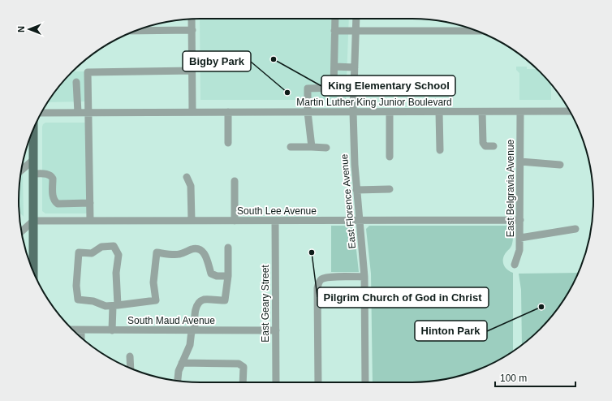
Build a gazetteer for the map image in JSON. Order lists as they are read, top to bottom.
{
  "streets": {
    "street": [
      "Martin Luther King Junior Boulevard",
      "East Belgravia Avenue",
      "East Florence Avenue",
      "South Lee Avenue",
      "East Geary Street",
      "South Maud Avenue"
    ]
  },
  "crossings": [
    ["Martin Luther King Junior Boulevard", "East Belgravia Avenue"],
    ["Martin Luther King Junior Boulevard", "East Florence Avenue"],
    ["East Belgravia Avenue", "South Lee Avenue"],
    ["East Florence Avenue", "South Lee Avenue"],
    ["South Lee Avenue", "East Geary Street"],
    ["East Geary Street", "South Maud Avenue"]
  ],
  "places": [
    "King Elementary School",
    "Bigby Park",
    "Pilgrim Church of God in Christ",
    "Hinton Park"
  ],
  "scale_bar": "100 m",
  "north": "left"
}
